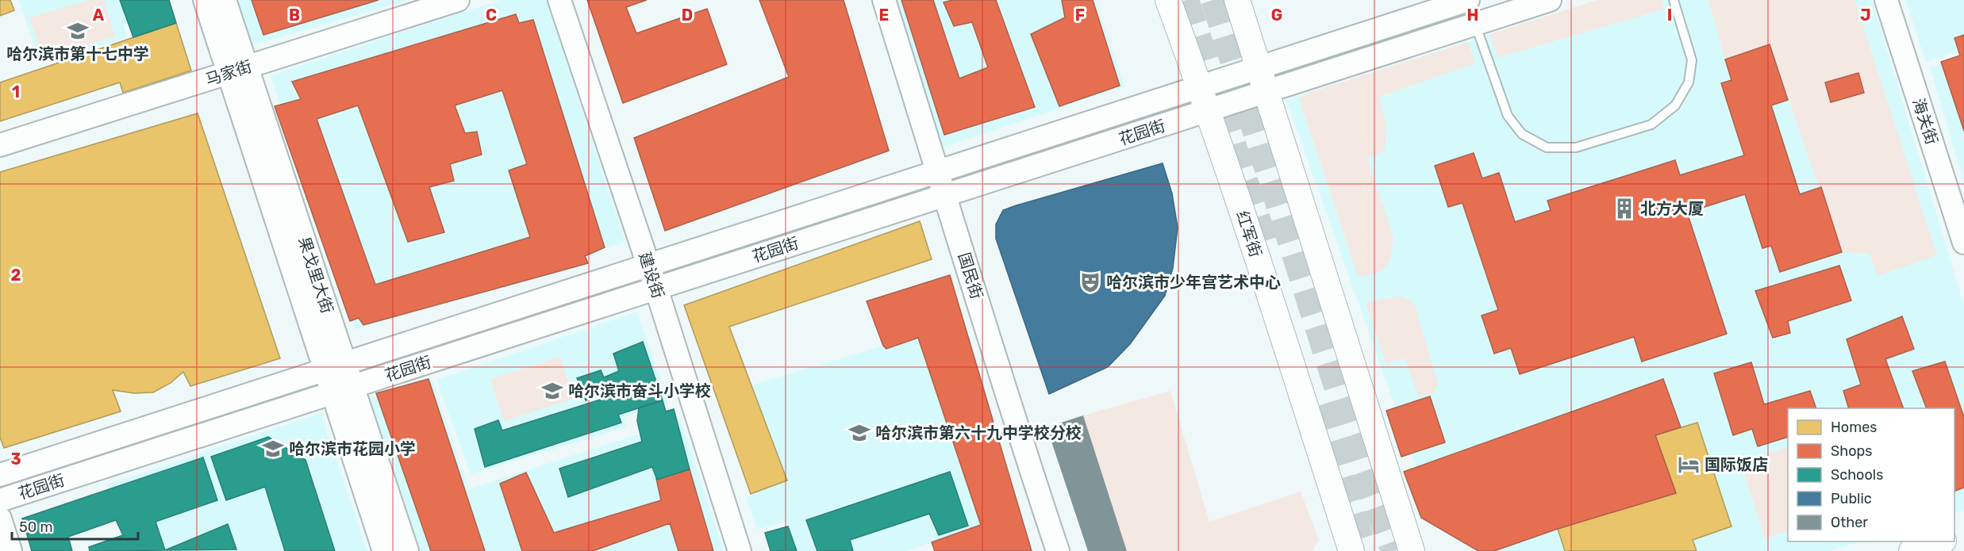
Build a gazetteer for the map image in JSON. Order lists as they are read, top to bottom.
{
  "streets": {
    "main road": [
      "马家街",
      "海关街",
      "花园街",
      "红军街",
      "果戈里大街",
      "建设街",
      "国民街"
    ]
  },
  "crossings": [
    ["马家街", "果戈里大街"],
    ["花园街", "红军街"],
    ["花园街", "果戈里大街"],
    ["花园街", "建设街"],
    ["花园街", "国民街"]
  ],
  "places": {
    "school or university": [
      "哈尔滨市第十七中学",
      "哈尔滨市奋斗小学校",
      "哈尔滨市第六十九中学校分校",
      "哈尔滨市花园小学"
    ],
    "building": ["北方大厦"],
    "theatre": ["哈尔滨市少年宫艺术中心"],
    "hotel": ["国际饭店"]
  },
  "legend": [
    "Homes",
    "Shops",
    "Schools",
    "Public",
    "Other"
  ],
  "scale_bar": "50 m",
  "grid": {
    "columns": [
      "A",
      "B",
      "C",
      "D",
      "E",
      "F",
      "G",
      "H",
      "I",
      "J"
    ],
    "rows": ["1", "2", "3"]
  }
}
